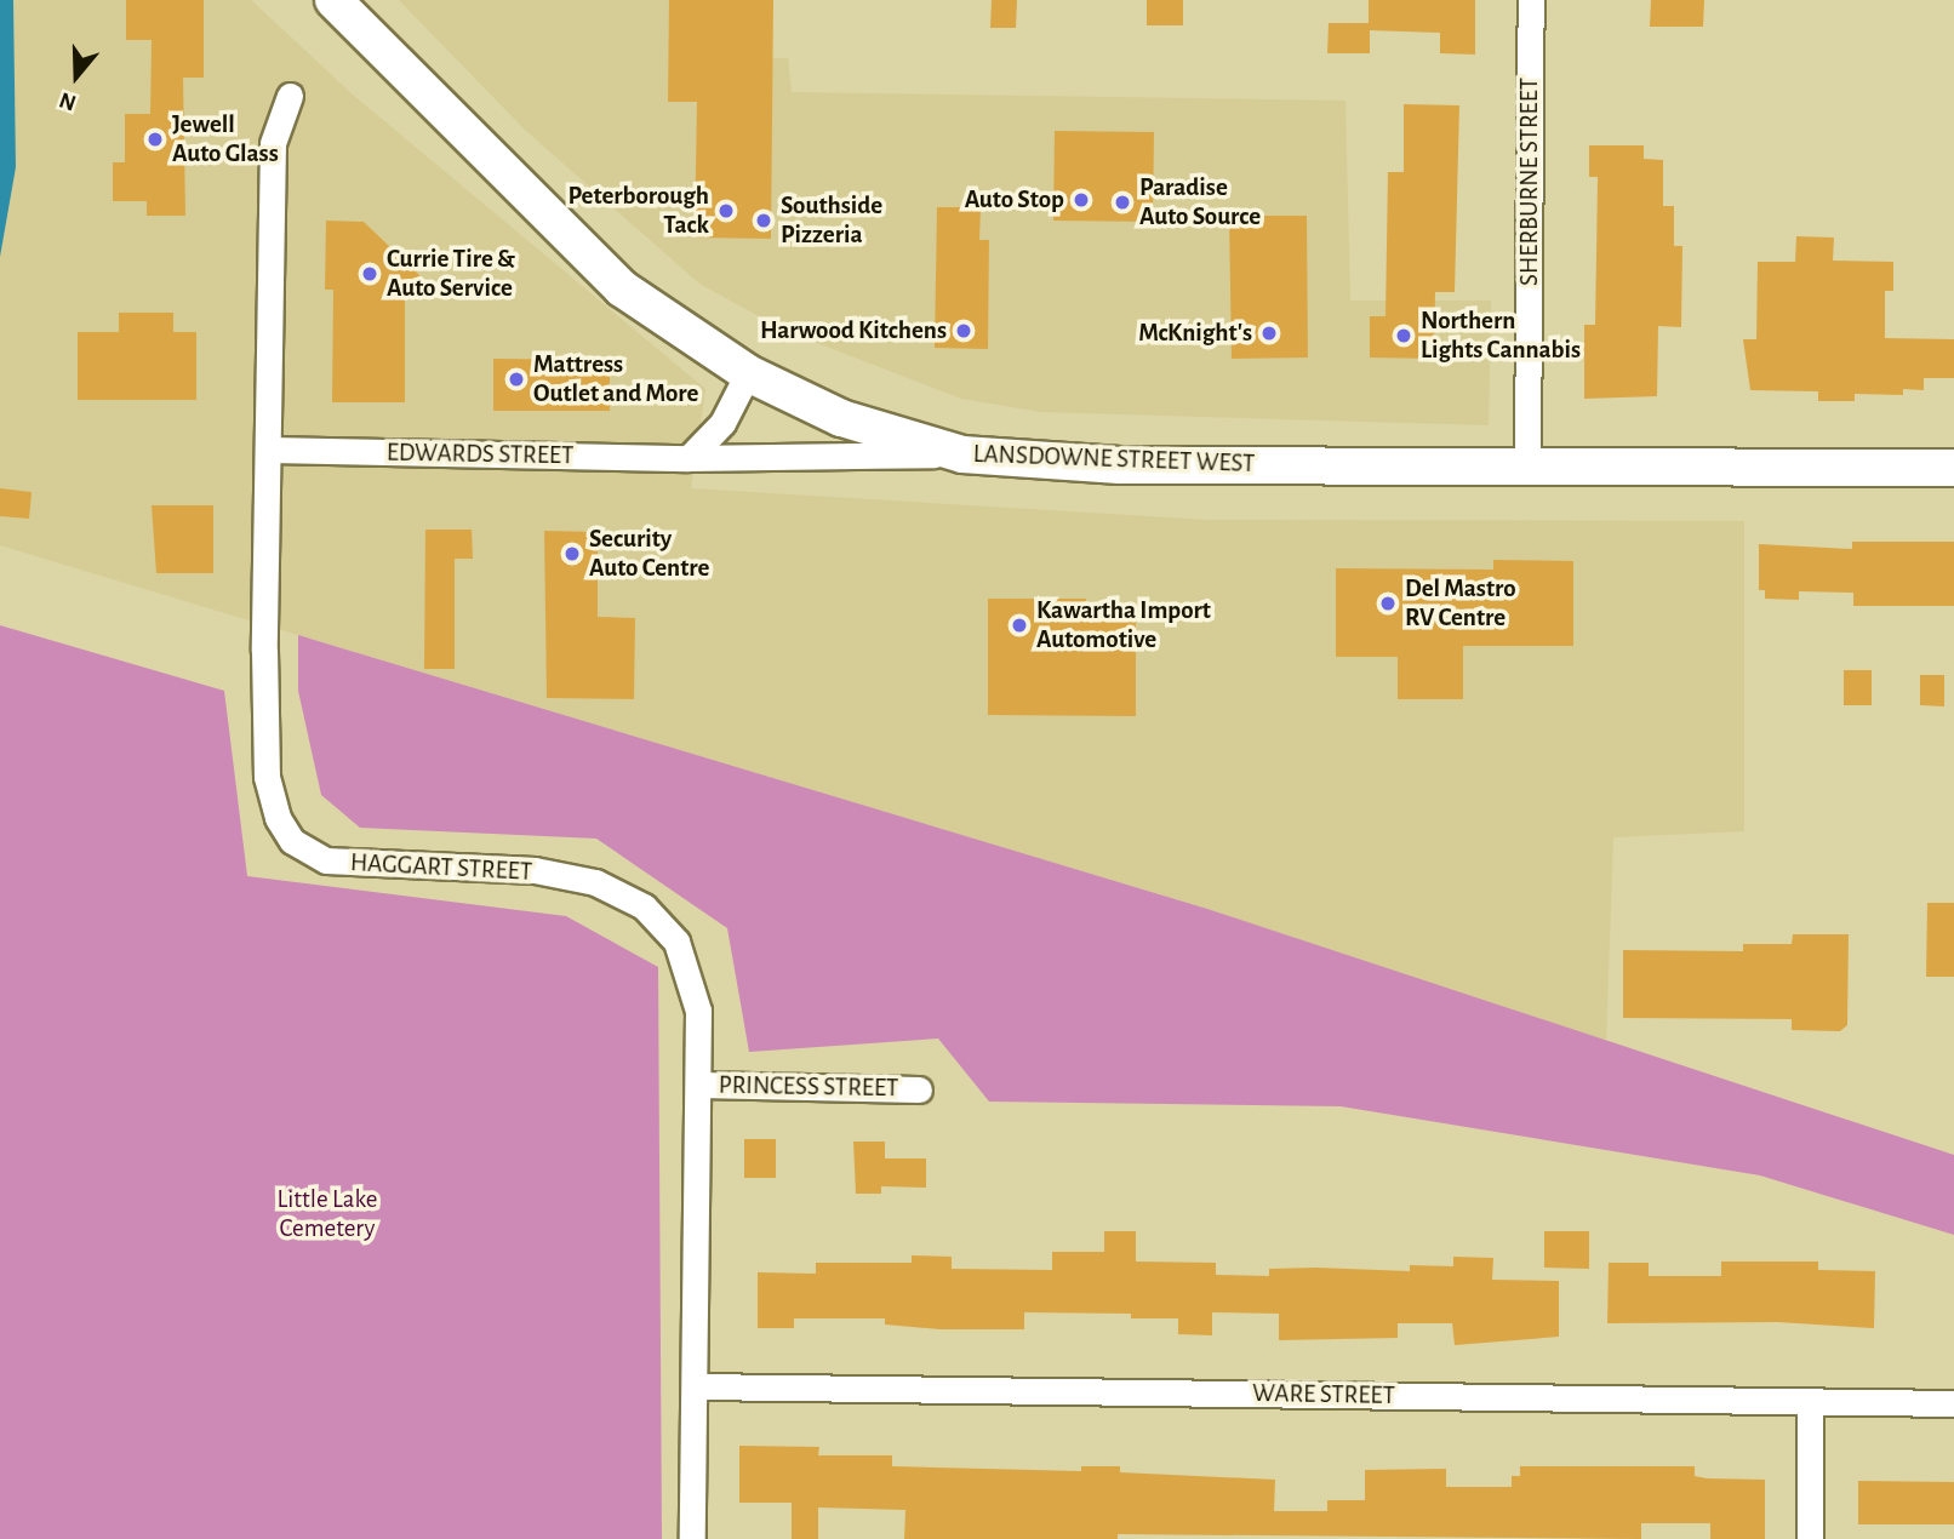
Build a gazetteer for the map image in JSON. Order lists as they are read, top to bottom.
{
  "streets": {
    "main road": ["LANSDOWNE STREET WEST"],
    "street": [
      "SHERBURNE STREET",
      "EDWARDS STREET",
      "HAGGART STREET",
      "PRINCESS STREET",
      "WARE STREET"
    ]
  },
  "crossings": [
    ["SHERBURNE STREET", "LANSDOWNE STREET WEST"],
    ["EDWARDS STREET", "LANSDOWNE STREET WEST"],
    ["EDWARDS STREET", "HAGGART STREET"],
    ["HAGGART STREET", "PRINCESS STREET"],
    ["HAGGART STREET", "WARE STREET"]
  ],
  "parks": ["Little Lake Cemetery"],
  "places": [
    "Jewell Auto Glass",
    "Auto Stop",
    "Paradise Auto Source",
    "Peterborough Tack",
    "Southside Pizzeria",
    "Currie Tire & Auto Service",
    "Harwood Kitchens",
    "McKnight's",
    "Northern Lights Cannabis",
    "Mattress Outlet and More",
    "Security Auto Centre",
    "Del Mastro RV Centre",
    "Kawartha Import Automotive"
  ],
  "north": "bottom"
}
